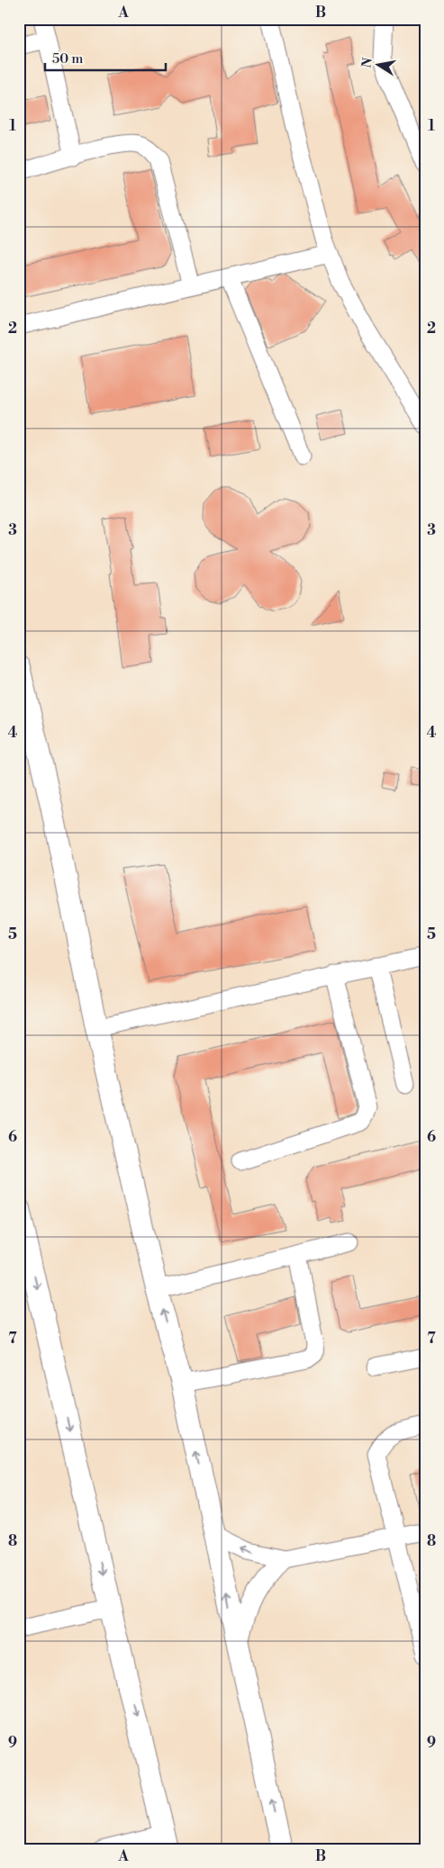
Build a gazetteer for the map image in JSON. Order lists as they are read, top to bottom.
{
  "scale_bar": "50 m",
  "north": "left",
  "grid": {
    "columns": ["A", "B"],
    "rows": [
      "1",
      "2",
      "3",
      "4",
      "5",
      "6",
      "7",
      "8",
      "9"
    ]
  }
}
